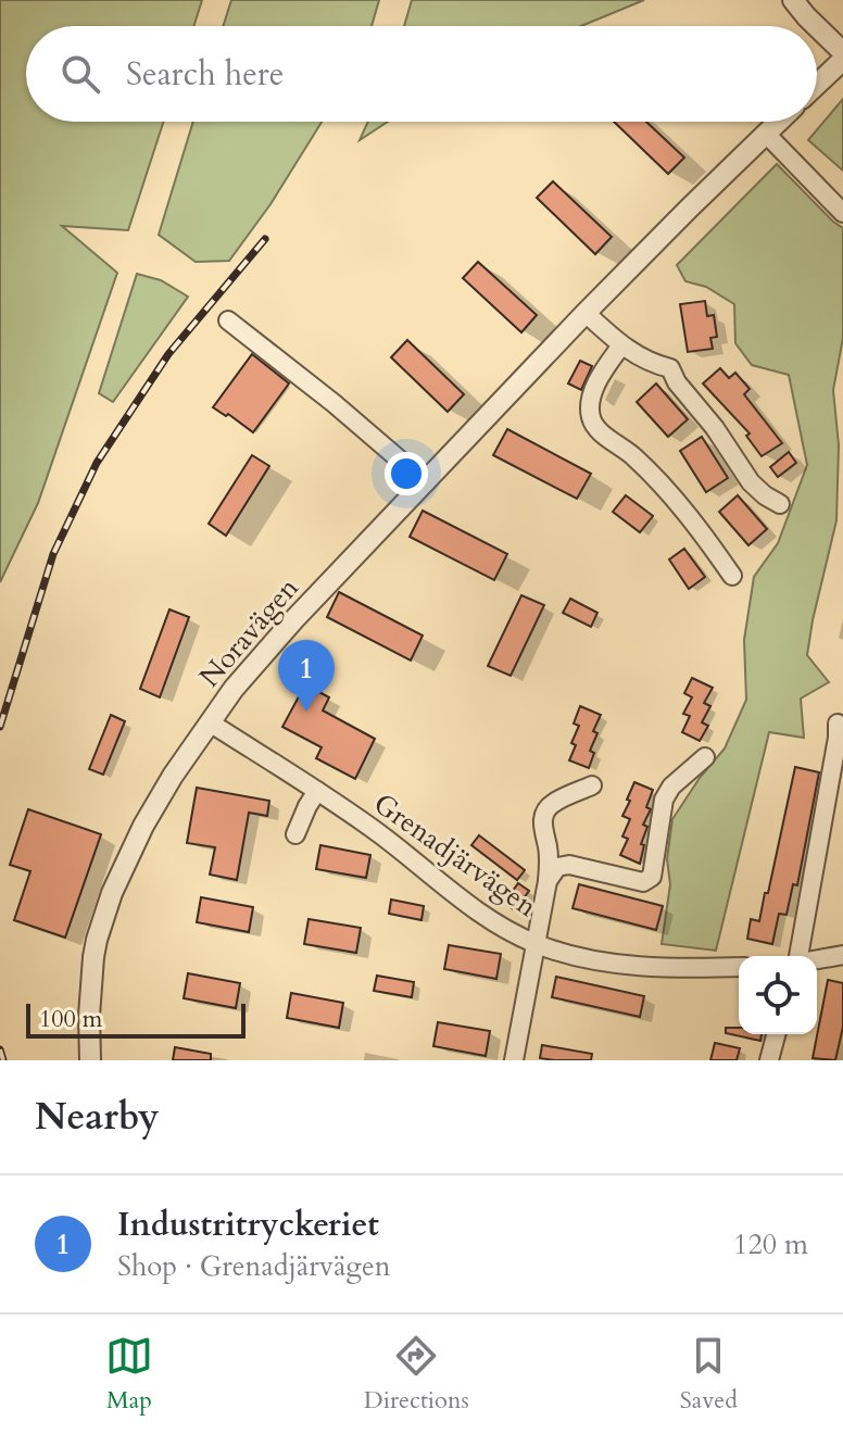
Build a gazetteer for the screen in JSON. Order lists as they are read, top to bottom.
{
  "streets": {
    "street": ["Noravägen", "Grenadjärvägen"]
  },
  "crossings": [
    ["Noravägen", "Grenadjärvägen"]
  ],
  "scale_bar": "100 m",
  "page": {
    "search": "Search here",
    "pins": "1",
    "scale": "100 m",
    "heading": "Nearby",
    "list": [
      {
        "mark": "1",
        "name": "Industritryckeriet",
        "note": "Shop · Grenadjärvägen",
        "value": "120 m"
      }
    ],
    "nav": ["Map", "Directions", "Saved"]
  }
}
